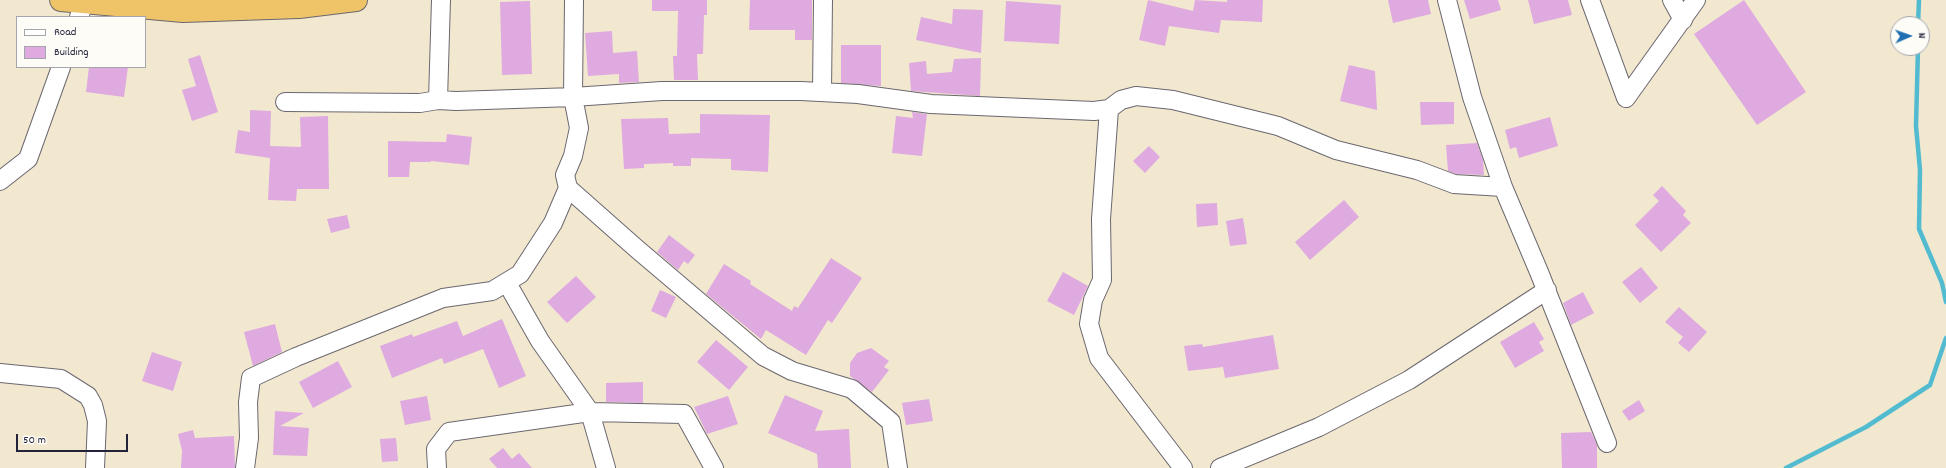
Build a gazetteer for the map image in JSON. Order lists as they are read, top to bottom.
{
  "legend": ["Road", "Building"],
  "scale_bar": "50 m",
  "north": "right"
}
